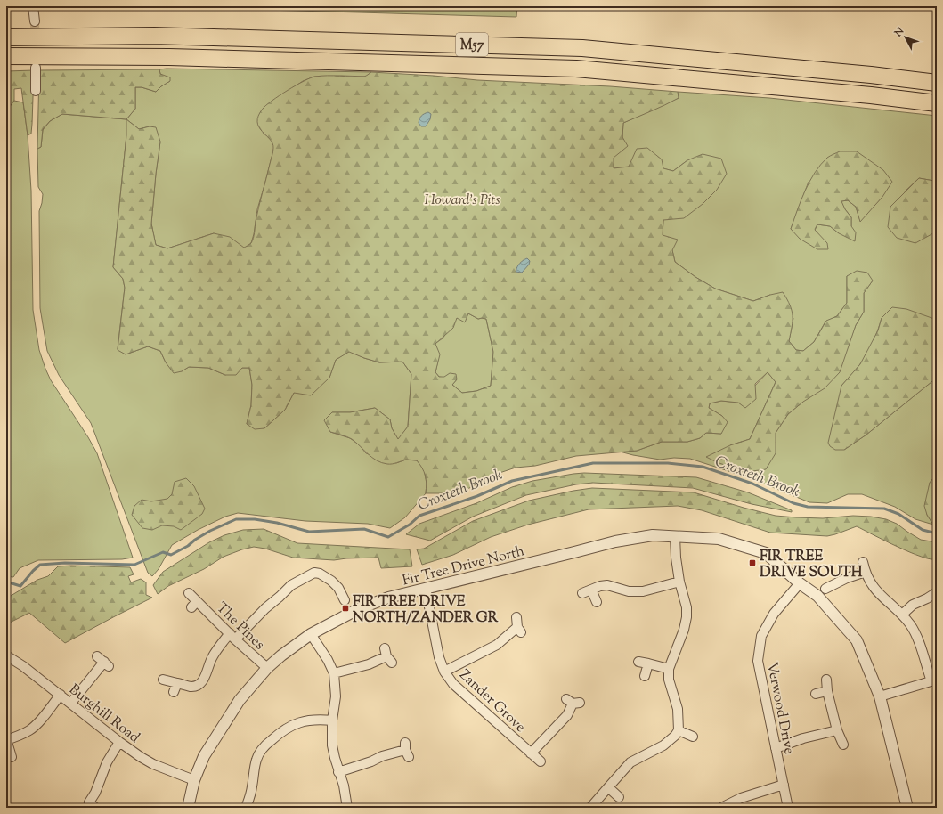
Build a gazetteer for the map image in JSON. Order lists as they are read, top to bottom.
{
  "streets": {
    "highway": ["M57"],
    "street": [
      "Fir Tree Drive North",
      "The Pines",
      "Zander Grove",
      "Verwood Drive",
      "Burghill Road"
    ]
  },
  "crossings": [
    ["Fir Tree Drive North", "The Pines"],
    ["Fir Tree Drive North", "Zander Grove"],
    ["Fir Tree Drive North", "Burghill Road"]
  ],
  "water": ["Croxteth Brook"],
  "parks": ["Howard's Pits"],
  "places": {
    "transit": ["FIR TREE DRIVE SOUTH", "FIR TREE DRIVE NORTH/ZANDER GR"]
  },
  "north": "top left"
}
